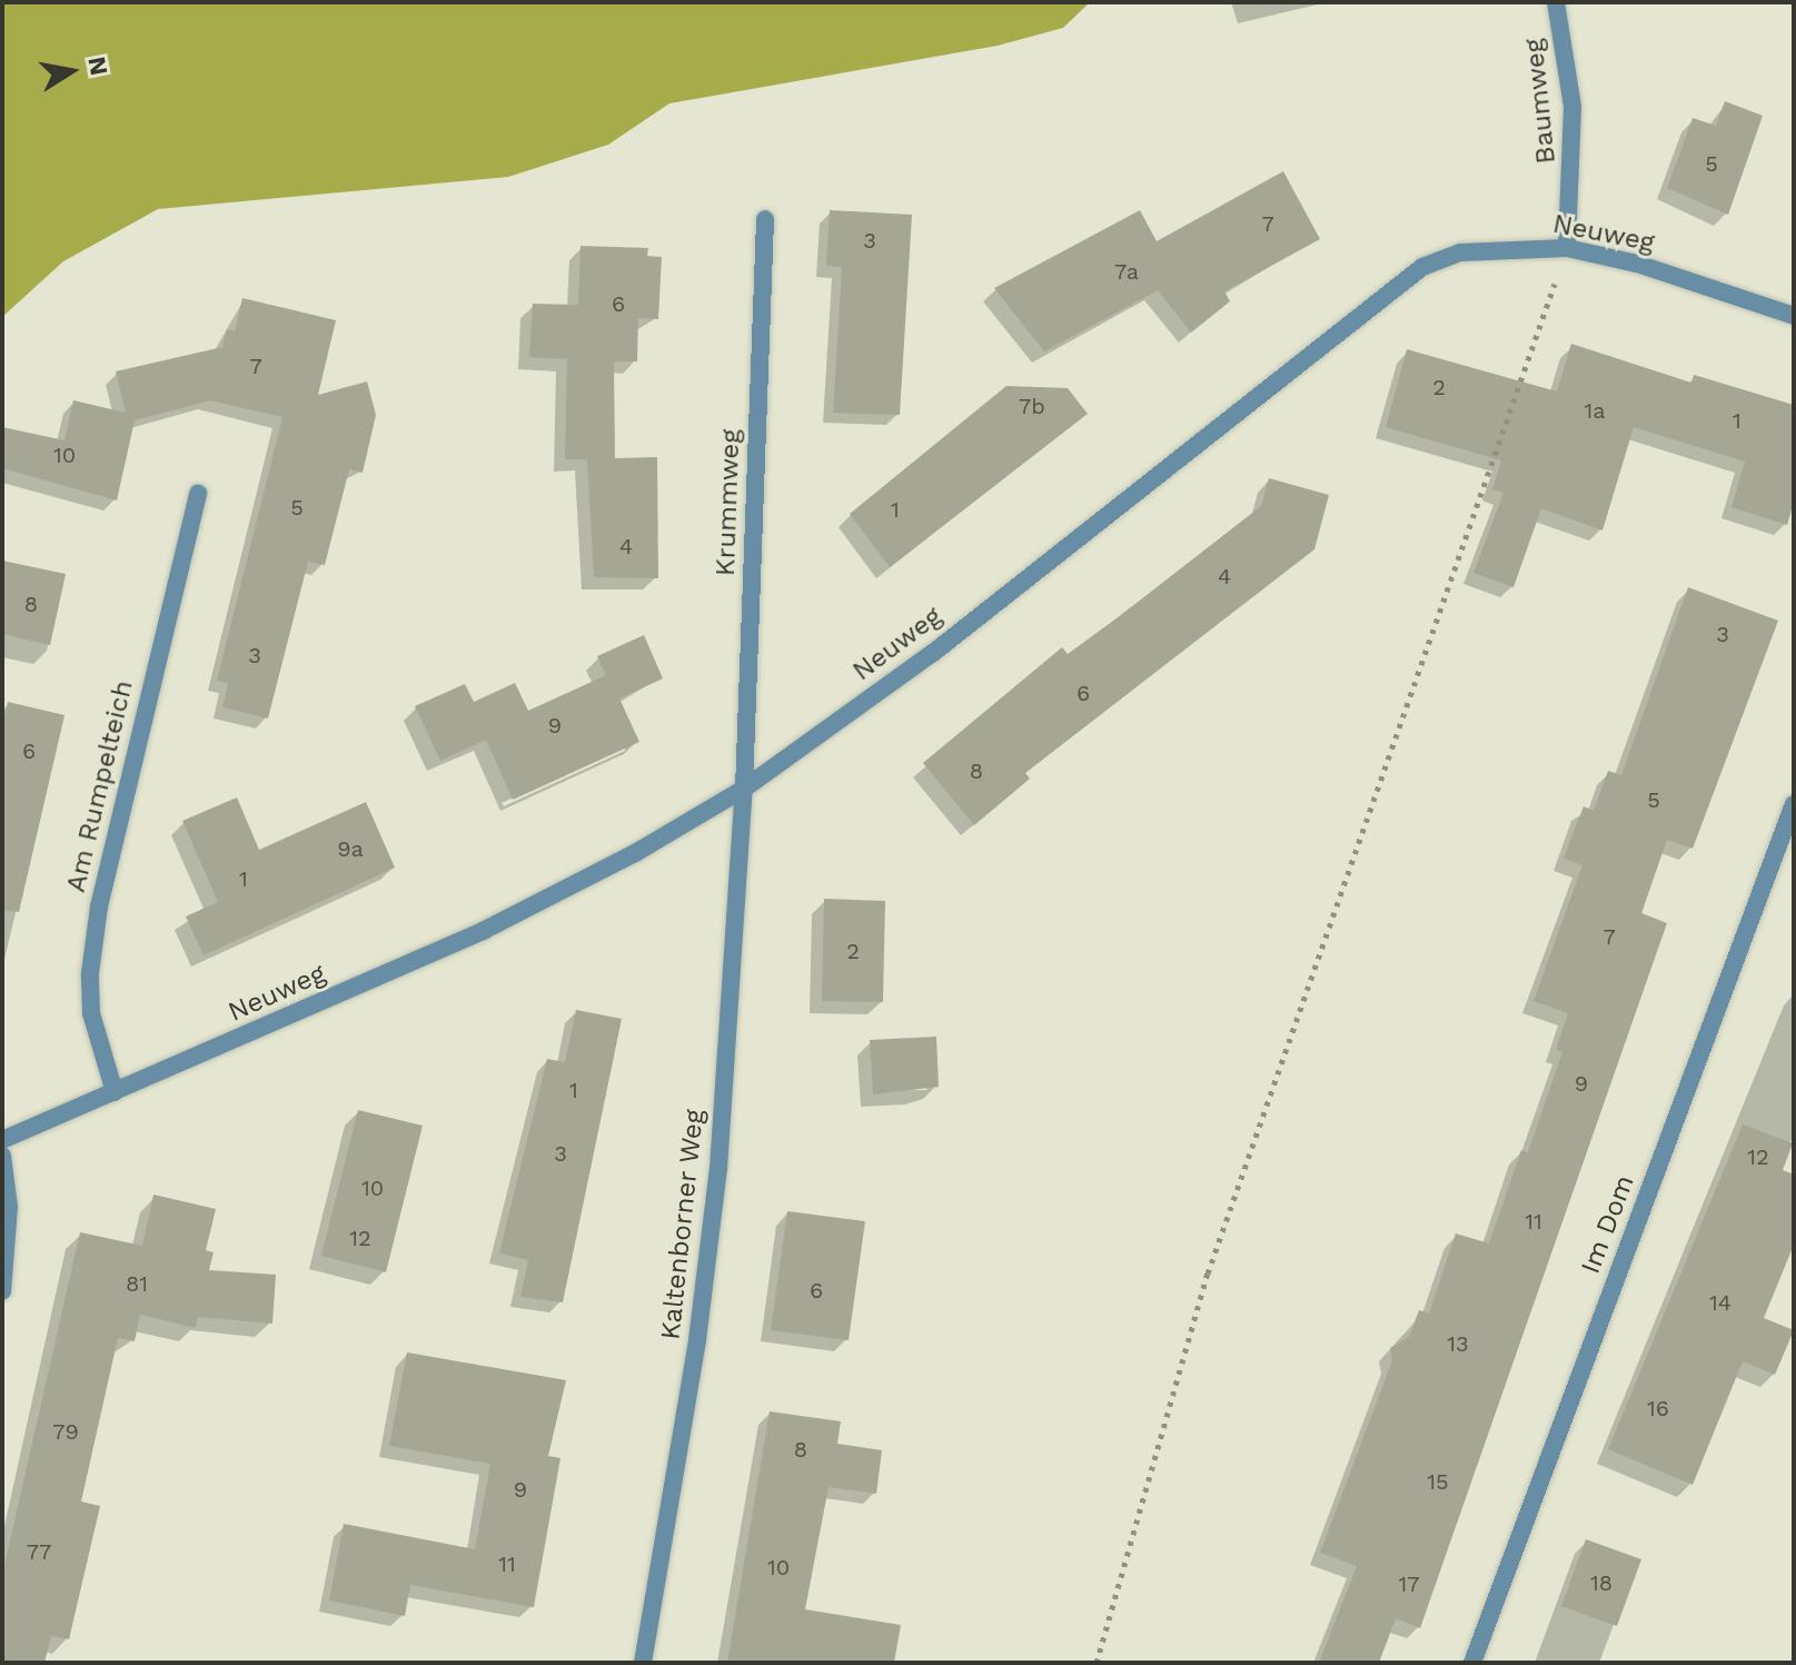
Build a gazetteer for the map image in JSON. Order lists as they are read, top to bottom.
{
  "streets": {
    "street": [
      "Baumweg",
      "Neuweg",
      "Krummweg",
      "Am Rumpelteich",
      "Kaltenborner Weg",
      "Im Dom"
    ]
  },
  "crossings": [
    ["Baumweg", "Neuweg"],
    ["Neuweg", "Krummweg"],
    ["Neuweg", "Am Rumpelteich"],
    ["Neuweg", "Kaltenborner Weg"],
    ["Krummweg", "Kaltenborner Weg"]
  ],
  "house_numbers": [
    "5",
    "7",
    "3",
    "7a",
    "6",
    "7",
    "2",
    "7b",
    "1a",
    "1",
    "10",
    "5",
    "1",
    "4",
    "4",
    "8",
    "3",
    "3",
    "6",
    "9",
    "6",
    "8",
    "5",
    "9a",
    "1",
    "7",
    "2",
    "9",
    "1",
    "3",
    "12",
    "10",
    "11",
    "12",
    "81",
    "6",
    "14",
    "13",
    "16",
    "79",
    "8",
    "15",
    "9",
    "77",
    "11",
    "10",
    "18",
    "17"
  ],
  "north": "right"
}
